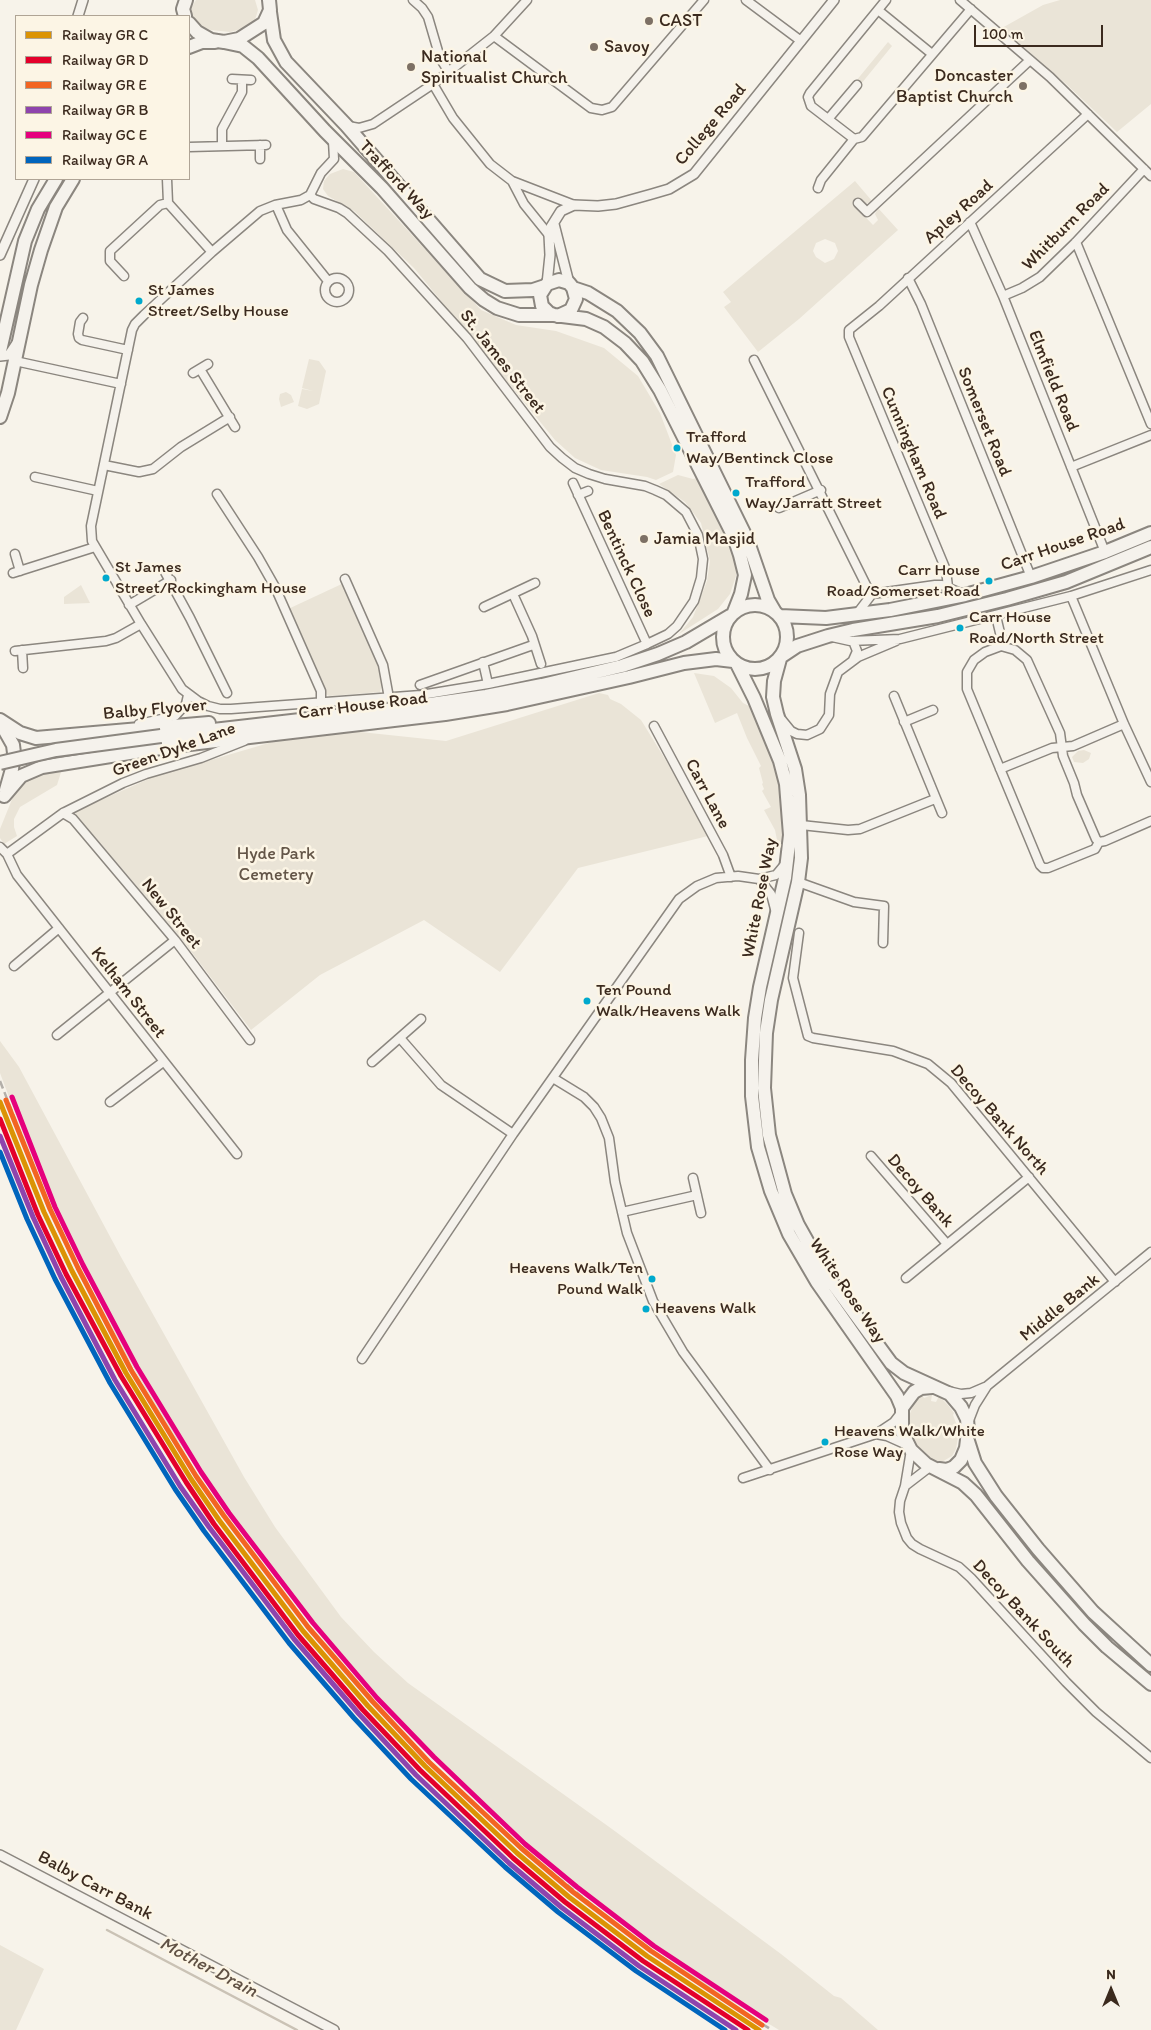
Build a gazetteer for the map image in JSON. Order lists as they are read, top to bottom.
{
  "streets": {
    "highway": [
      "Trafford Way",
      "Carr House Road",
      "Balby Flyover",
      "White Rose Way"
    ],
    "street": [
      "College Road",
      "Apley Road",
      "Whitburn Road",
      "St. James Street",
      "Elmfield Road",
      "Somerset Road",
      "Cunningham Road",
      "Bentinck Close",
      "Green Dyke Lane",
      "Carr Lane",
      "New Street",
      "Kelham Street",
      "Decoy Bank North",
      "Decoy Bank",
      "Middle Bank",
      "Decoy Bank South",
      "Balby Carr Bank"
    ]
  },
  "crossings": [
    ["Trafford Way", "Carr House Road"],
    ["Trafford Way", "White Rose Way"],
    ["Apley Road", "Elmfield Road"],
    ["Apley Road", "Somerset Road"],
    ["Apley Road", "Cunningham Road"],
    ["Whitburn Road", "Elmfield Road"],
    ["St. James Street", "Bentinck Close"],
    ["Elmfield Road", "Carr House Road"],
    ["Somerset Road", "Carr House Road"],
    ["Carr House Road", "Balby Flyover"],
    ["Carr House Road", "Green Dyke Lane"],
    ["Carr House Road", "White Rose Way"],
    ["Green Dyke Lane", "New Street"],
    ["Green Dyke Lane", "Kelham Street"],
    ["White Rose Way", "Middle Bank"],
    ["White Rose Way", "Decoy Bank South"],
    ["Decoy Bank North", "Decoy Bank"],
    ["Decoy Bank North", "Middle Bank"],
    ["Middle Bank", "Decoy Bank South"]
  ],
  "water": ["Mother Drain"],
  "parks": ["Hyde Park Cemetery"],
  "places": [
    "CAST",
    "Savoy",
    "National Spiritualist Church",
    "Doncaster Baptist Church",
    "St James Street/Selby House",
    "Trafford Way/Bentinck Close",
    "Trafford Way/Jarratt Street",
    "Jamia Masjid",
    "St James Street/Rockingham House",
    "Carr House Road/Somerset Road",
    "Carr House Road/North Street",
    "Ten Pound Walk/Heavens Walk",
    "Heavens Walk/Ten Pound Walk",
    "Heavens Walk",
    "Heavens Walk/White Rose Way"
  ],
  "legend": [
    "Railway GR C",
    "Railway GR D",
    "Railway GR E",
    "Railway GR B",
    "Railway GC E",
    "Railway GR A"
  ],
  "scale_bar": "100 m",
  "north": "top"
}
